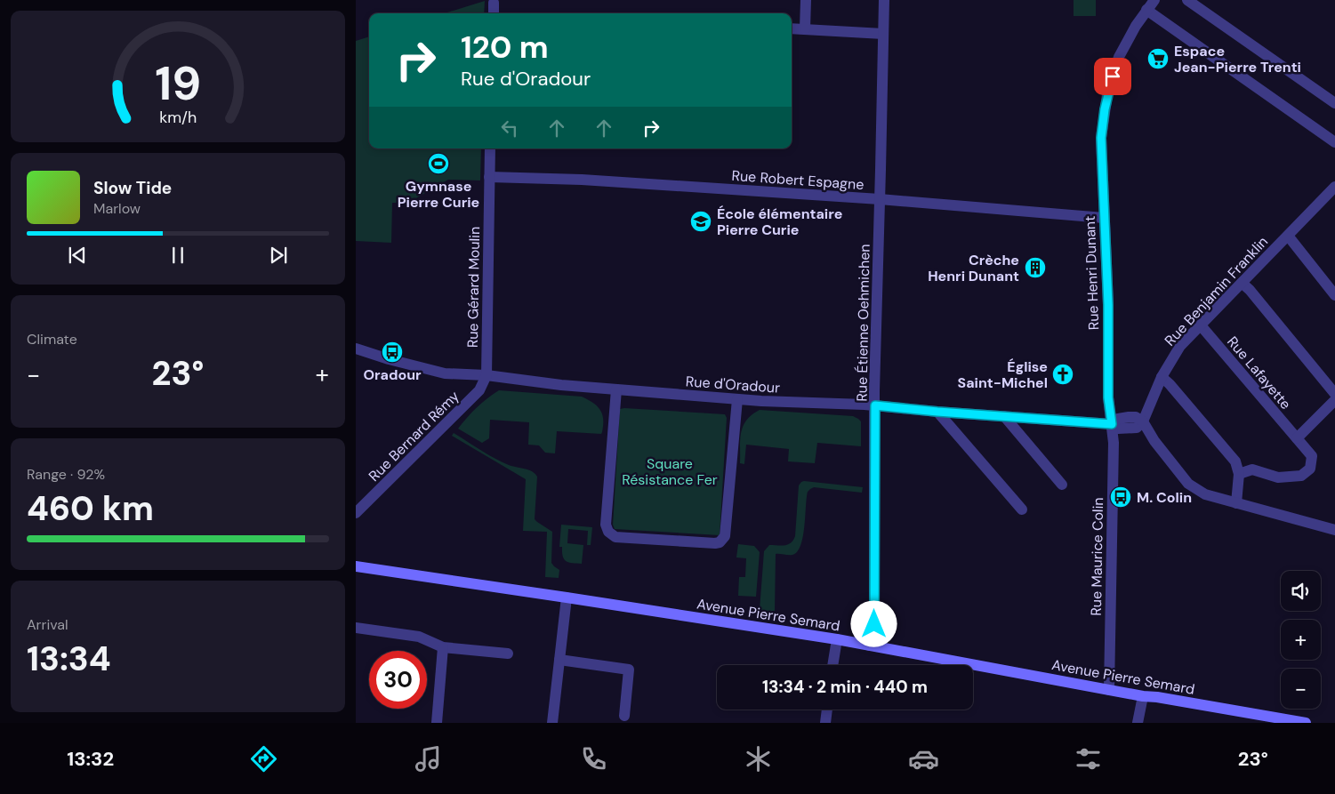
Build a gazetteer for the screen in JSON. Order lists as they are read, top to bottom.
{
  "streets": {
    "main road": ["Avenue Pierre Semard"],
    "street": [
      "Rue Robert Espagne",
      "Rue Henri Dunant",
      "Rue Gérard Moulin",
      "Rue Benjamin Franklin",
      "Rue Étienne Oehmichen",
      "Rue Lafayette",
      "Rue d'Oradour",
      "Rue Bernard Rémy",
      "Rue Maurice Colin"
    ]
  },
  "crossings": [
    ["Rue Robert Espagne", "Rue Henri Dunant"],
    ["Rue Robert Espagne", "Rue Gérard Moulin"],
    ["Rue Robert Espagne", "Rue Étienne Oehmichen"],
    ["Rue Henri Dunant", "Rue d'Oradour"],
    ["Rue Henri Dunant", "Rue Maurice Colin"],
    ["Rue Gérard Moulin", "Rue d'Oradour"],
    ["Rue Gérard Moulin", "Rue Bernard Rémy"],
    ["Rue Benjamin Franklin", "Rue Lafayette"],
    ["Rue Étienne Oehmichen", "Rue d'Oradour"],
    ["Rue Étienne Oehmichen", "Avenue Pierre Semard"],
    ["Rue d'Oradour", "Rue Bernard Rémy"],
    ["Rue d'Oradour", "Rue Maurice Colin"],
    ["Rue Maurice Colin", "Avenue Pierre Semard"]
  ],
  "parks": ["Square Résistance Fer"],
  "places": {
    "supermarket": ["Espace Jean-Pierre Trenti"],
    "sports": ["Gymnase Pierre Curie"],
    "school or university": ["École élémentaire Pierre Curie"],
    "building": ["Crèche Henri Dunant"],
    "bus stop": ["Oradour", "M. Colin"],
    "church": ["Église Saint-Michel"]
  },
  "page": {
    "turn": ["120 m", "Rue d'Oradour"],
    "song": ["Slow Tide", "Marlow"],
    "tile": [
      "Climate",
      ["Range · 92%", "460 km"],
      ["Arrival", "13:34"]
    ],
    "heat": ["−", "23°", "+"],
    "map_buttons": ["+", "−"],
    "limit": "30",
    "trip": "13:34 · 2 min · 440 m",
    "tabs": ["13:32", "23°"],
    "gauge": ["19", "km/h"]
  }
}
